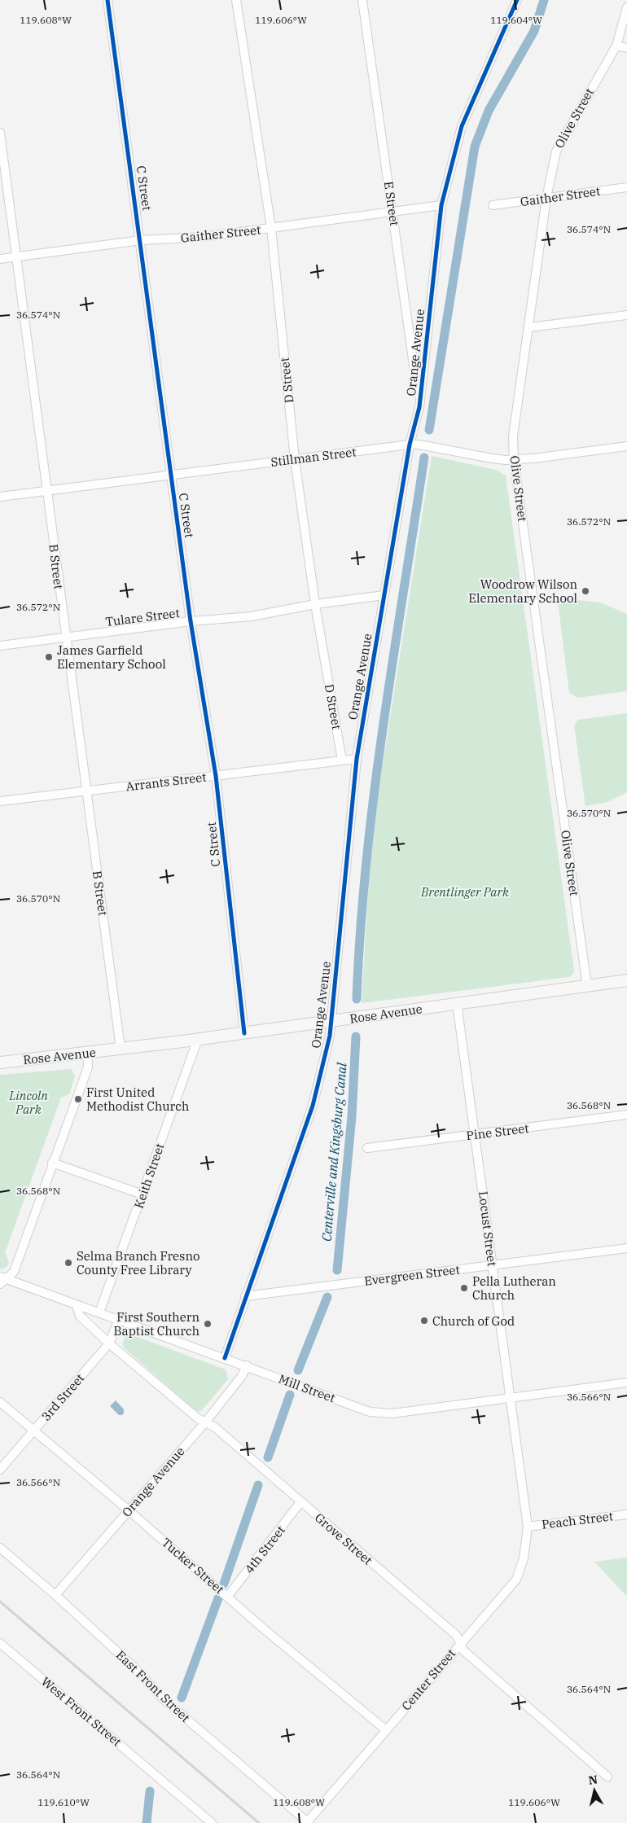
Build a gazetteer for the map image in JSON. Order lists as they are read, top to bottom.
{
  "streets": {
    "street": [
      "Olive Street",
      "C Street",
      "Gaither Street",
      "E Street",
      "Orange Avenue",
      "D Street",
      "Stillman Street",
      "B Street",
      "Tulare Street",
      "Arrants Street",
      "Rose Avenue",
      "Pine Street",
      "Keith Street",
      "Locust Street",
      "Evergreen Street",
      "Mill Street",
      "3rd Street",
      "Peach Street",
      "Grove Street",
      "4th Street",
      "Tucker Street",
      "Center Street",
      "East Front Street",
      "West Front Street"
    ]
  },
  "crossings": [
    ["Olive Street", "Gaither Street"],
    ["Olive Street", "Stillman Street"],
    ["Olive Street", "Rose Avenue"],
    ["C Street", "Gaither Street"],
    ["C Street", "Stillman Street"],
    ["C Street", "Tulare Street"],
    ["C Street", "Arrants Street"],
    ["C Street", "Rose Avenue"],
    ["Gaither Street", "E Street"],
    ["Gaither Street", "Orange Avenue"],
    ["Gaither Street", "D Street"],
    ["Gaither Street", "B Street"],
    ["E Street", "Orange Avenue"],
    ["Orange Avenue", "Stillman Street"],
    ["Orange Avenue", "Tulare Street"],
    ["Orange Avenue", "Arrants Street"],
    ["Orange Avenue", "Rose Avenue"],
    ["Orange Avenue", "Evergreen Street"],
    ["Orange Avenue", "Mill Street"],
    ["Orange Avenue", "Grove Street"],
    ["Orange Avenue", "Tucker Street"],
    ["Orange Avenue", "East Front Street"],
    ["D Street", "Stillman Street"],
    ["D Street", "Tulare Street"],
    ["D Street", "Arrants Street"],
    ["Stillman Street", "B Street"],
    ["B Street", "Tulare Street"],
    ["B Street", "Arrants Street"],
    ["B Street", "Rose Avenue"],
    ["Rose Avenue", "Keith Street"],
    ["Rose Avenue", "Locust Street"],
    ["Pine Street", "Locust Street"],
    ["Keith Street", "Mill Street"],
    ["Locust Street", "Evergreen Street"],
    ["Locust Street", "Mill Street"],
    ["Locust Street", "Peach Street"],
    ["Locust Street", "Center Street"],
    ["Mill Street", "3rd Street"],
    ["Mill Street", "Grove Street"],
    ["3rd Street", "Grove Street"],
    ["3rd Street", "Tucker Street"],
    ["Peach Street", "Center Street"],
    ["Grove Street", "4th Street"],
    ["Grove Street", "Center Street"],
    ["4th Street", "Tucker Street"],
    ["Tucker Street", "Center Street"],
    ["Center Street", "East Front Street"]
  ],
  "water": ["Centerville and Kingsburg Canal"],
  "parks": ["Brentlinger Park", "Lincoln Park"],
  "places": [
    "Woodrow Wilson Elementary School",
    "James Garfield Elementary School",
    "First United Methodist Church",
    "Selma Branch Fresno County Free Library",
    "Pella Lutheran Church",
    "Church of God",
    "First Southern Baptist Church"
  ],
  "north": "top",
  "coordinates": [
    "119.608°W",
    "119.606°W",
    "119.604°W",
    "36.574°N",
    "36.572°N",
    "36.570°N",
    "36.568°N",
    "36.566°N",
    "36.564°N",
    "119.610°W"
  ]
}
